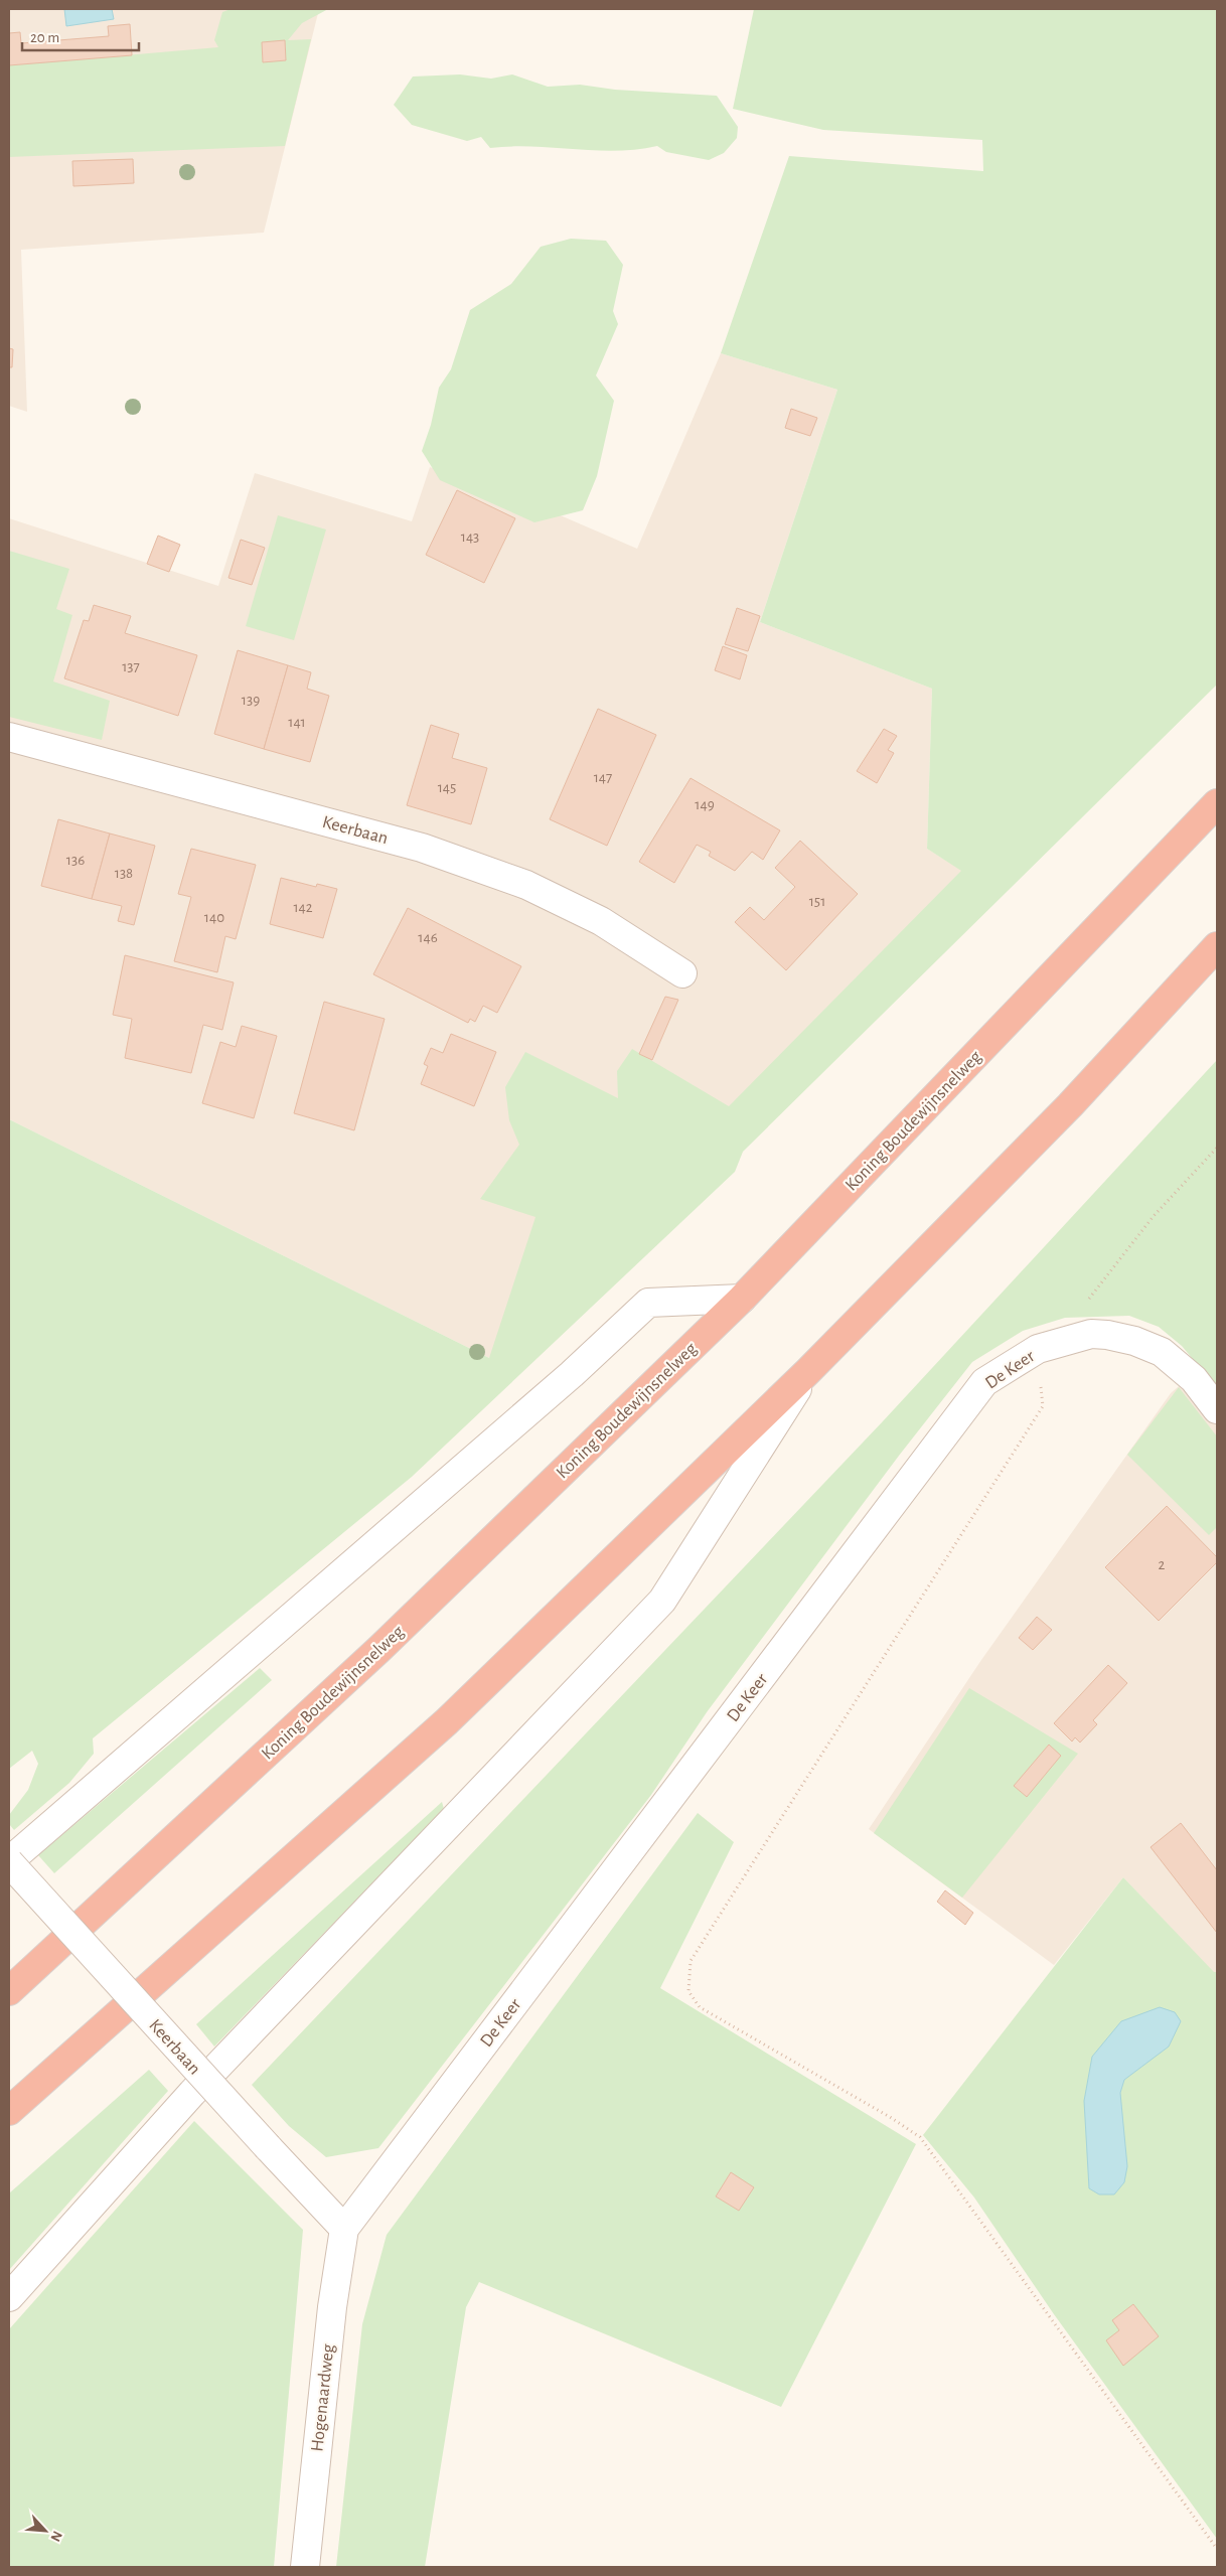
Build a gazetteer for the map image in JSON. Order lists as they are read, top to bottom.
{
  "streets": {
    "highway": ["Koning Boudewijnsnelweg"],
    "street": ["Keerbaan", "De Keer", "Hogenaardweg"]
  },
  "crossings": [
    ["Keerbaan", "De Keer"],
    ["Keerbaan", "Hogenaardweg"],
    ["De Keer", "Hogenaardweg"]
  ],
  "house_numbers": [
    "143",
    "137",
    "139",
    "141",
    "147",
    "145",
    "149",
    "136",
    "138",
    "151",
    "142",
    "140",
    "146",
    "2"
  ],
  "scale_bar": "20 m",
  "north": "bottom right"
}
